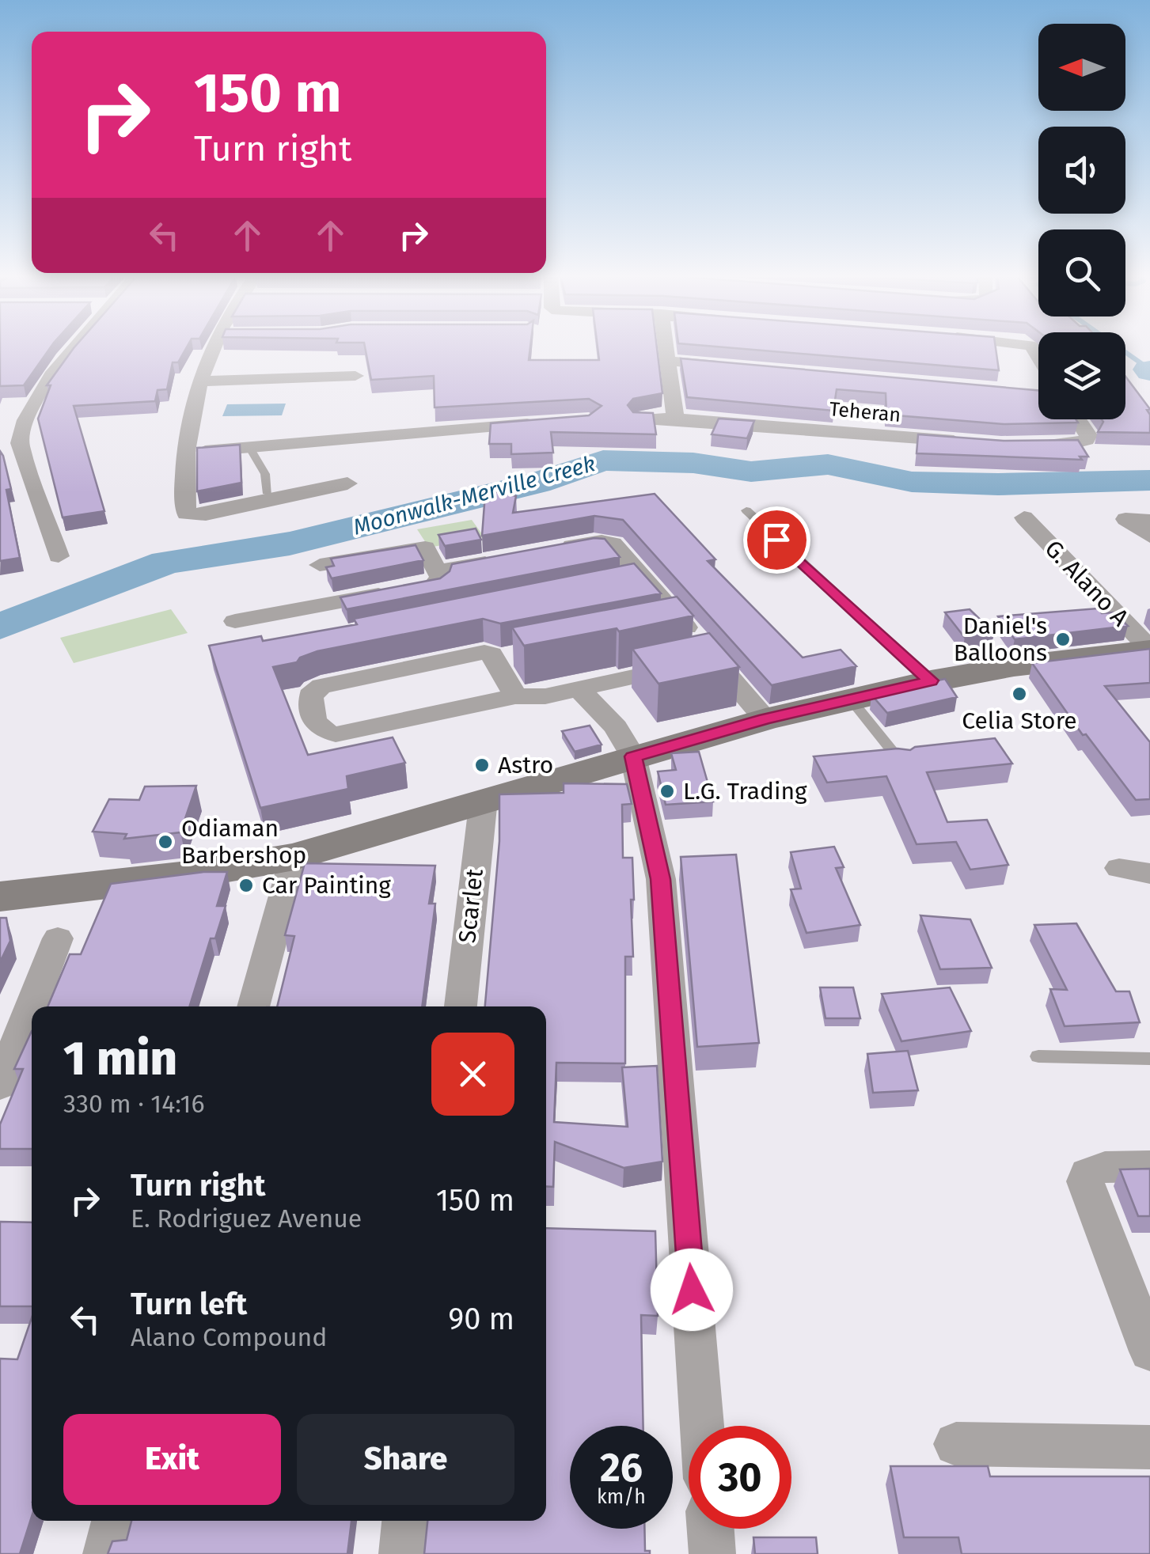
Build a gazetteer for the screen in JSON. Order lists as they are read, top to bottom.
{
  "streets": {
    "street": ["Teheran", "G. Alano A", "Scarlet"]
  },
  "water": ["Moonwalk-Merville Creek"],
  "places": [
    "Daniel's Balloons",
    "Celia Store",
    "Astro",
    "L.G. Trading",
    "Odiaman Barbershop",
    "Car Painting"
  ],
  "north": "left",
  "page": {
    "turn": ["150 m", "Turn right"],
    "heading": ["1 min", "330 m · 14:16"],
    "list": [
      {
        "name": "Turn right",
        "note": "E. Rodriguez Avenue",
        "value": "150 m"
      },
      {
        "name": "Turn left",
        "note": "Alano Compound",
        "value": "90 m"
      }
    ],
    "buttons": ["Exit", "Share"],
    "speed": "26 km/h",
    "limit": "30"
  }
}
